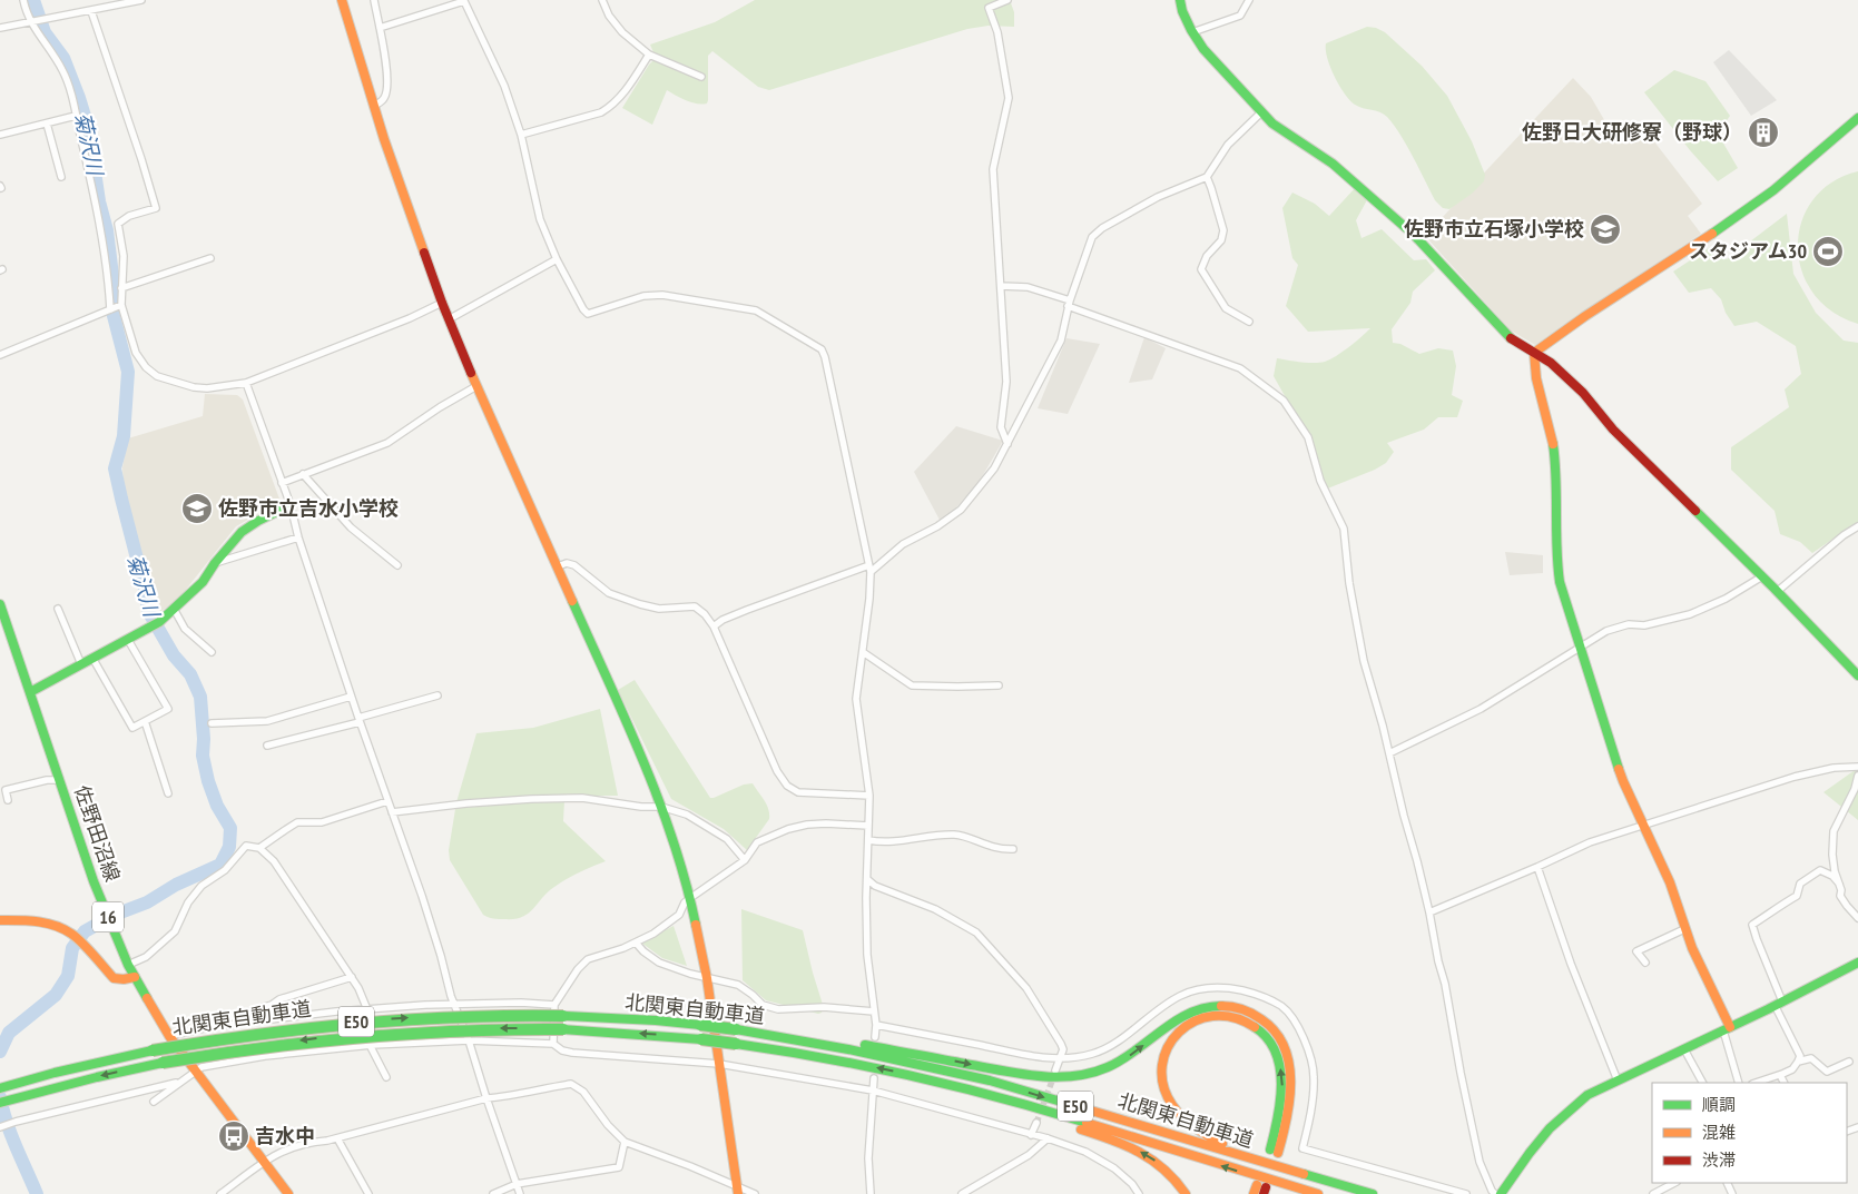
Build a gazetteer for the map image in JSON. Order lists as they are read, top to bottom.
{
  "streets": {
    "main road": [
      "佐野田沼線",
      "16",
      "北関東自動車道",
      "E50"
    ]
  },
  "water": ["菊沢川"],
  "places": {
    "building": ["佐野日大研修寮（野球）"],
    "school or university": ["佐野市立石塚小学校", "佐野市立吉水小学校"],
    "sports": ["スタジアム30"],
    "bus stop": ["吉水中"]
  },
  "legend": ["順調", "混雑", "渋滞"]
}
